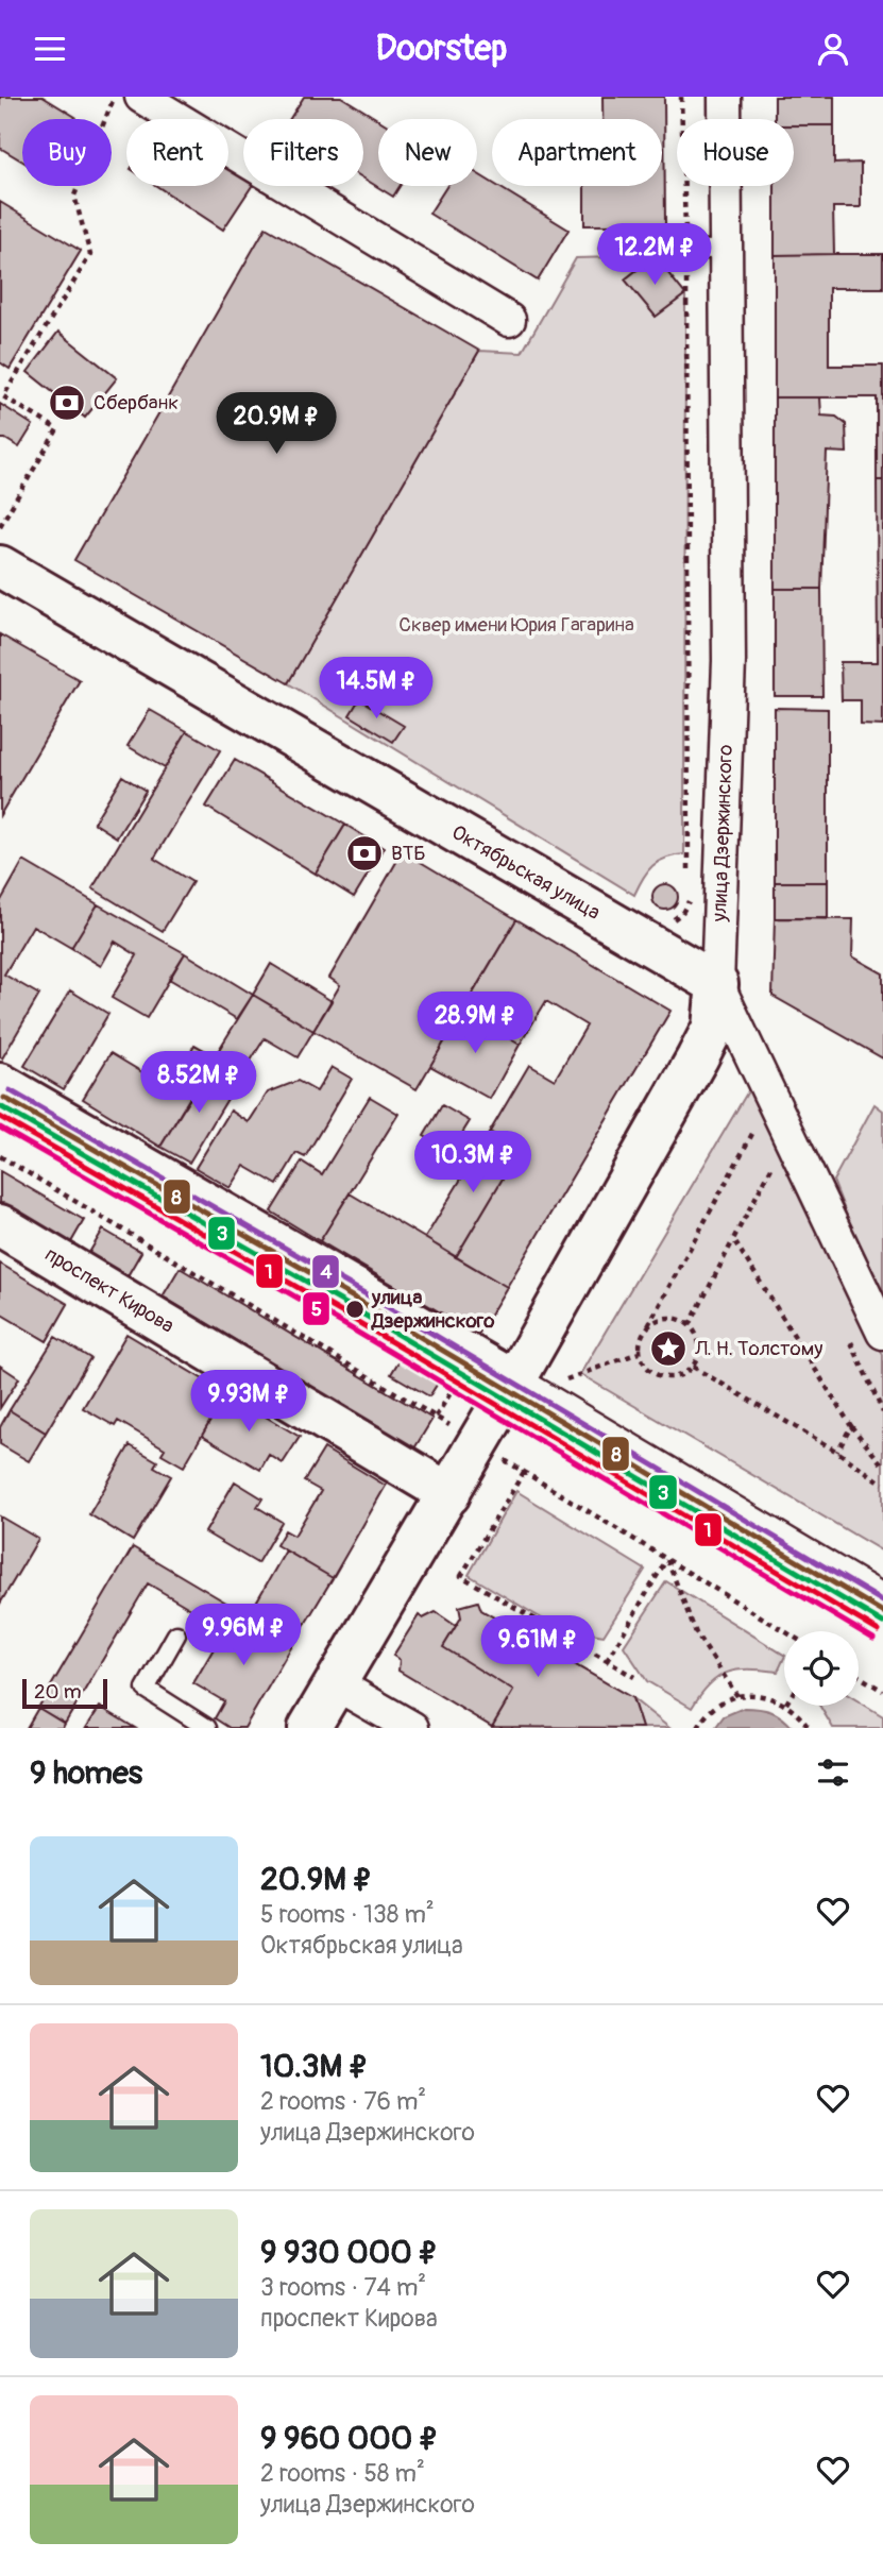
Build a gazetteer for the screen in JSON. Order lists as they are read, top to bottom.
{
  "streets": {
    "main road": ["улица Дзержинского", "Октябрьская улица", "проспект Кирова"]
  },
  "crossings": [
    ["улица Дзержинского", "Октябрьская улица"],
    ["улица Дзержинского", "проспект Кирова"]
  ],
  "parks": ["Сквер имени Юрия Гагарина"],
  "places": {
    "bank": ["Сбербанк", "ВТБ"],
    "other": ["улица Дзержинского"],
    "place": ["Л. Н. Толстому"]
  },
  "lines": [
    "transit line 4",
    "transit line 8",
    "tram line 3",
    "transit line 1",
    "tram line 5"
  ],
  "scale_bar": "20 m",
  "page": {
    "header": "Doorstep",
    "chip": [
      "Buy",
      "Rent",
      "Filters",
      "New",
      "Apartment",
      "House"
    ],
    "price": [
      "12.2M ₽",
      "20.9M ₽",
      "14.5M ₽",
      "28.9M ₽",
      "8.52M ₽",
      "10.3M ₽",
      "9.93M ₽",
      "9.96M ₽",
      "9.61M ₽"
    ],
    "scale": "20 m",
    "heading": "9 homes",
    "list": [
      {
        "name": "20.9M ₽",
        "note": "5 rooms · 138 m² · Октябрьская улица"
      },
      {
        "name": "10.3M ₽",
        "note": "2 rooms · 76 m² · улица Дзержинского"
      },
      {
        "name": "9 930 000 ₽",
        "note": "3 rooms · 74 m² · проспект Кирова"
      },
      {
        "name": "9 960 000 ₽",
        "note": "2 rooms · 58 m² · улица Дзержинского"
      }
    ]
  }
}
